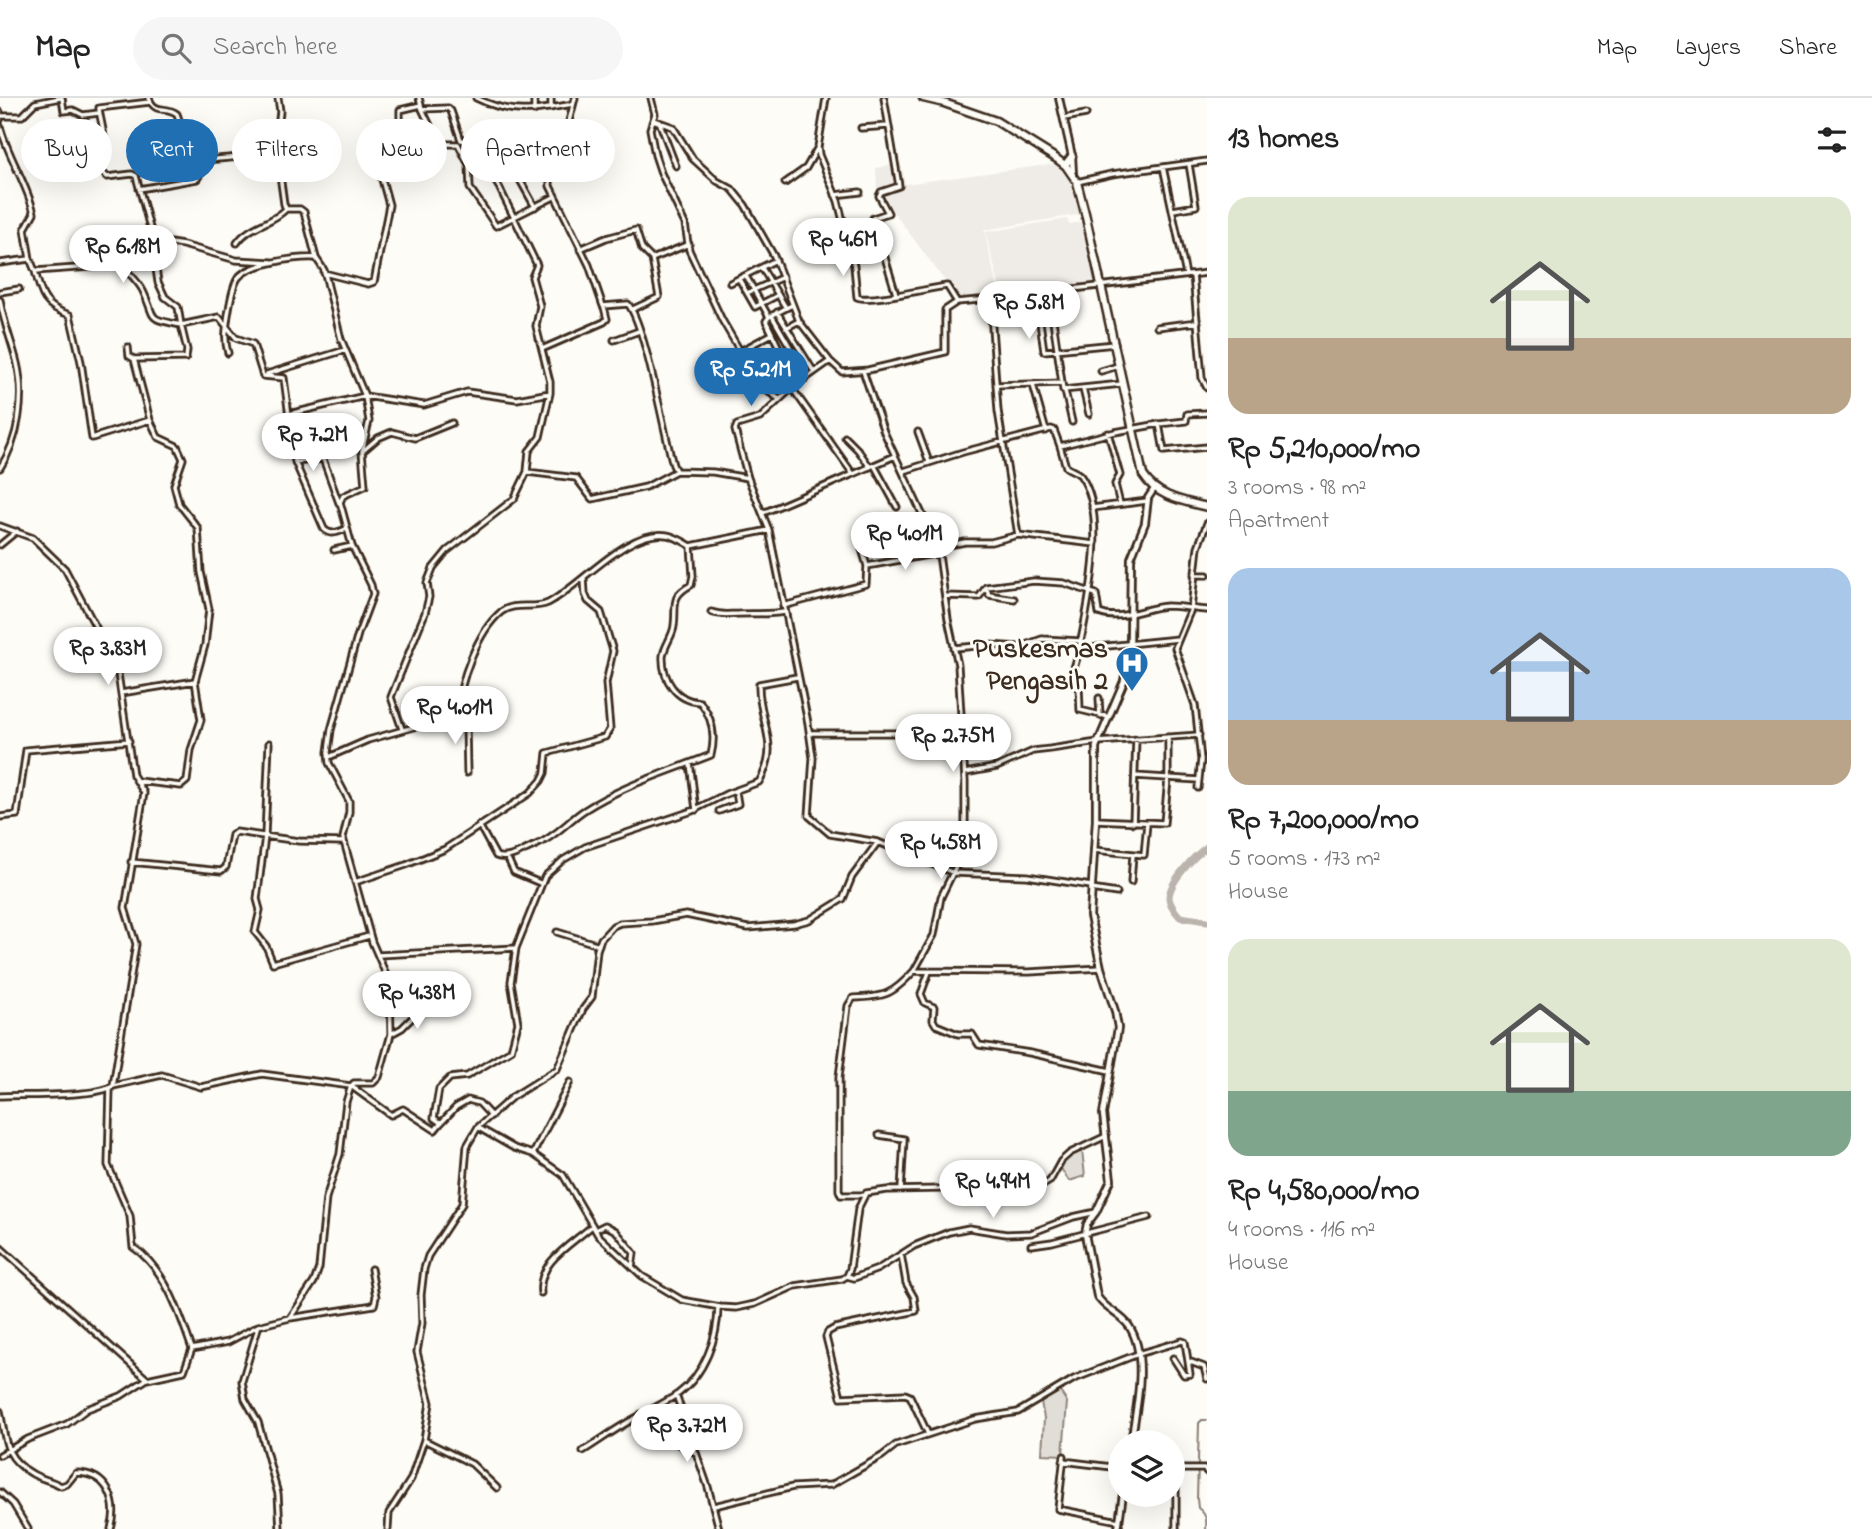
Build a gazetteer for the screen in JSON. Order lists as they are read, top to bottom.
{
  "places": {
    "hospital": ["Puskesmas Pengasih 2"]
  },
  "page": {
    "header": "Map",
    "search": "Search here",
    "nav": ["Map", "Layers", "Share"],
    "heading": "13 homes",
    "chip": [
      "Buy",
      "Rent",
      "Filters",
      "New",
      "Apartment"
    ],
    "list": [
      {
        "name": "Rp 5,210,000/mo",
        "note": "3 rooms · 98 m² · Apartment"
      },
      {
        "name": "Rp 7,200,000/mo",
        "note": "5 rooms · 173 m² · House"
      },
      {
        "name": "Rp 4,580,000/mo",
        "note": "4 rooms · 116 m² · House"
      }
    ],
    "price": [
      "Rp 4.6M",
      "Rp 6.18M",
      "Rp 5.8M",
      "Rp 5.21M",
      "Rp 7.2M",
      "Rp 4.01M",
      "Rp 3.83M",
      "Rp 4.01M",
      "Rp 2.75M",
      "Rp 4.58M",
      "Rp 4.38M",
      "Rp 4.94M",
      "Rp 3.72M"
    ]
  }
}
